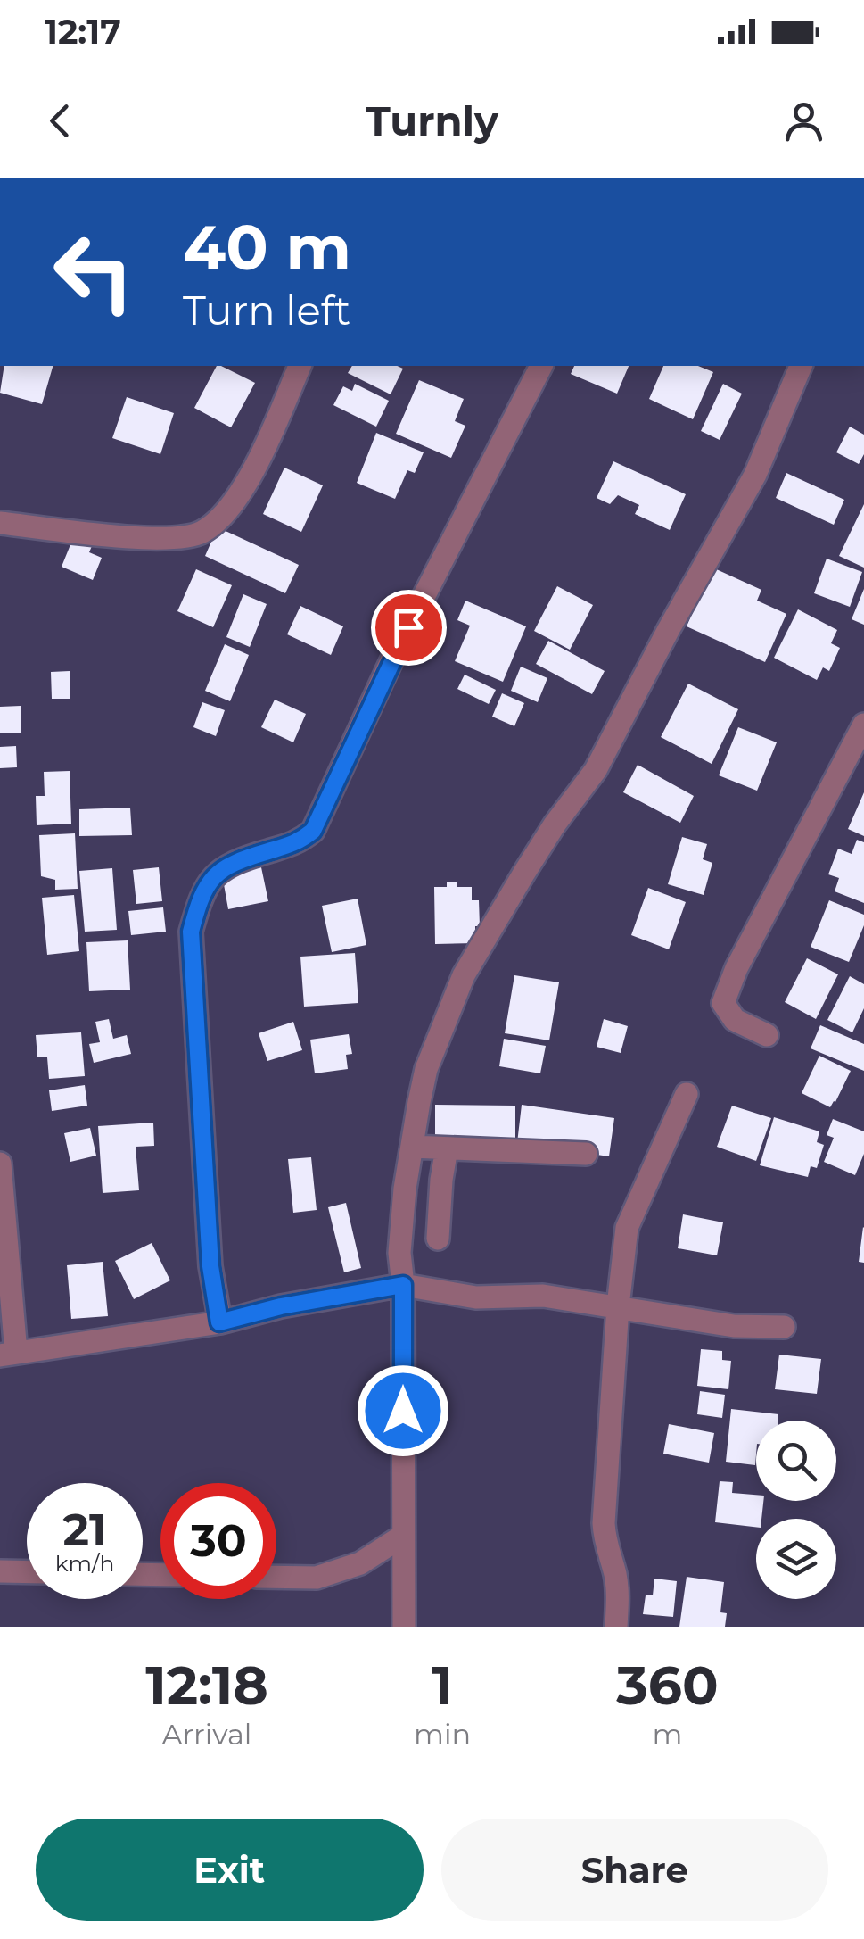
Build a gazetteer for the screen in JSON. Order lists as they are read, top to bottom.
{
  "page": {
    "status": "12:17",
    "header": "Turnly",
    "turn": ["40 m", "Turn left"],
    "speed": "21 km/h",
    "limit": "30",
    "eta": [
      "12:18",
      "Arrival",
      "1",
      "min",
      "360",
      "m"
    ],
    "buttons": ["Exit", "Share"]
  }
}
